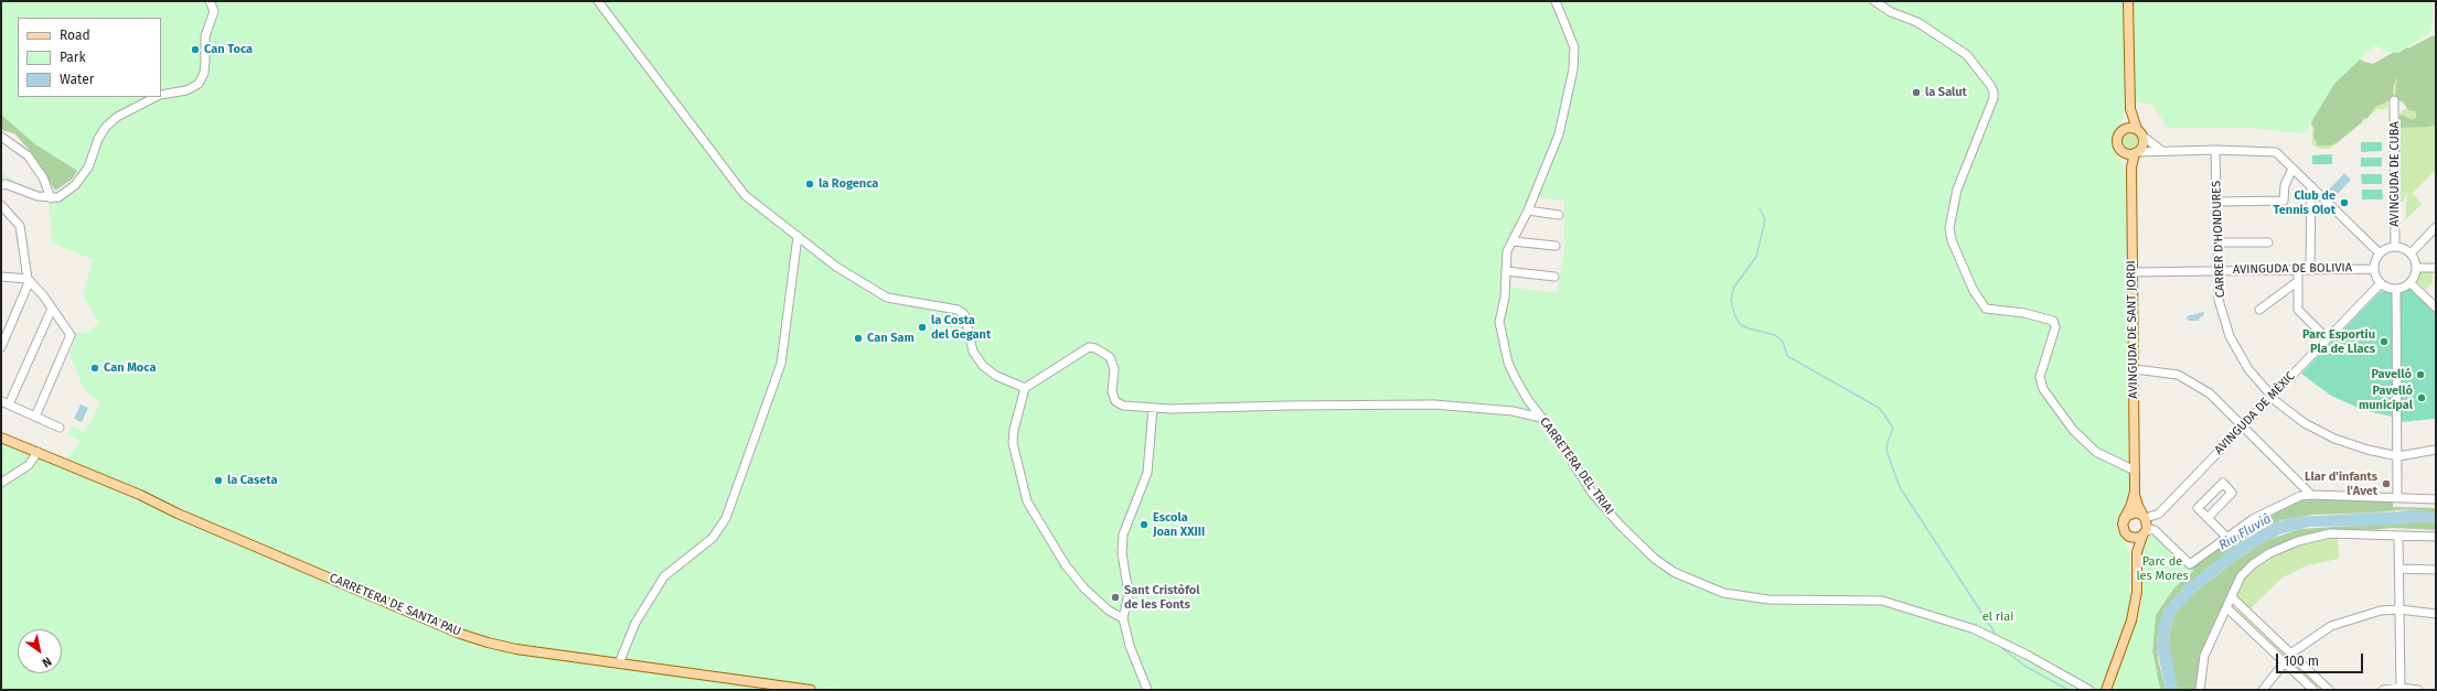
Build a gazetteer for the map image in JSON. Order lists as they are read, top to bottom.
{
  "streets": {
    "main road": ["AVINGUDA DE SANT JORDI", "CARRETERA DE SANTA PAU"],
    "street": [
      "AVINGUDA DE CUBA",
      "CARRER D'HONDURES",
      "AVINGUDA DE BOLIVIA",
      "AVINGUDA DE MÈXIC",
      "CARRETERA DEL TRIAI"
    ]
  },
  "crossings": [
    ["AVINGUDA DE CUBA", "AVINGUDA DE BOLIVIA"],
    ["AVINGUDA DE CUBA", "AVINGUDA DE MÈXIC"],
    ["CARRER D'HONDURES", "AVINGUDA DE BOLIVIA"],
    ["CARRER D'HONDURES", "AVINGUDA DE MÈXIC"],
    ["AVINGUDA DE BOLIVIA", "AVINGUDA DE SANT JORDI"],
    ["AVINGUDA DE BOLIVIA", "AVINGUDA DE MÈXIC"],
    ["AVINGUDA DE SANT JORDI", "AVINGUDA DE MÈXIC"]
  ],
  "water": ["Riu Fluvià"],
  "parks": ["Parc de les Mores", "el riai"],
  "places": [
    "Can Toca",
    "la Salut",
    "la Rogenca",
    "Club de Tennis Olot",
    "la Costa del Gegant",
    "Can Sam",
    "Parc Esportiu Pla de Llacs",
    "Can Moca",
    "Pavelló",
    "Pavelló municipal",
    "la Caseta",
    "Llar d'infants l'Avet",
    "Escola Joan XXIII",
    "Sant Cristòfol de les Fonts"
  ],
  "legend": ["Road", "Park", "Water"],
  "scale_bar": "100 m",
  "north": "bottom right"
}
